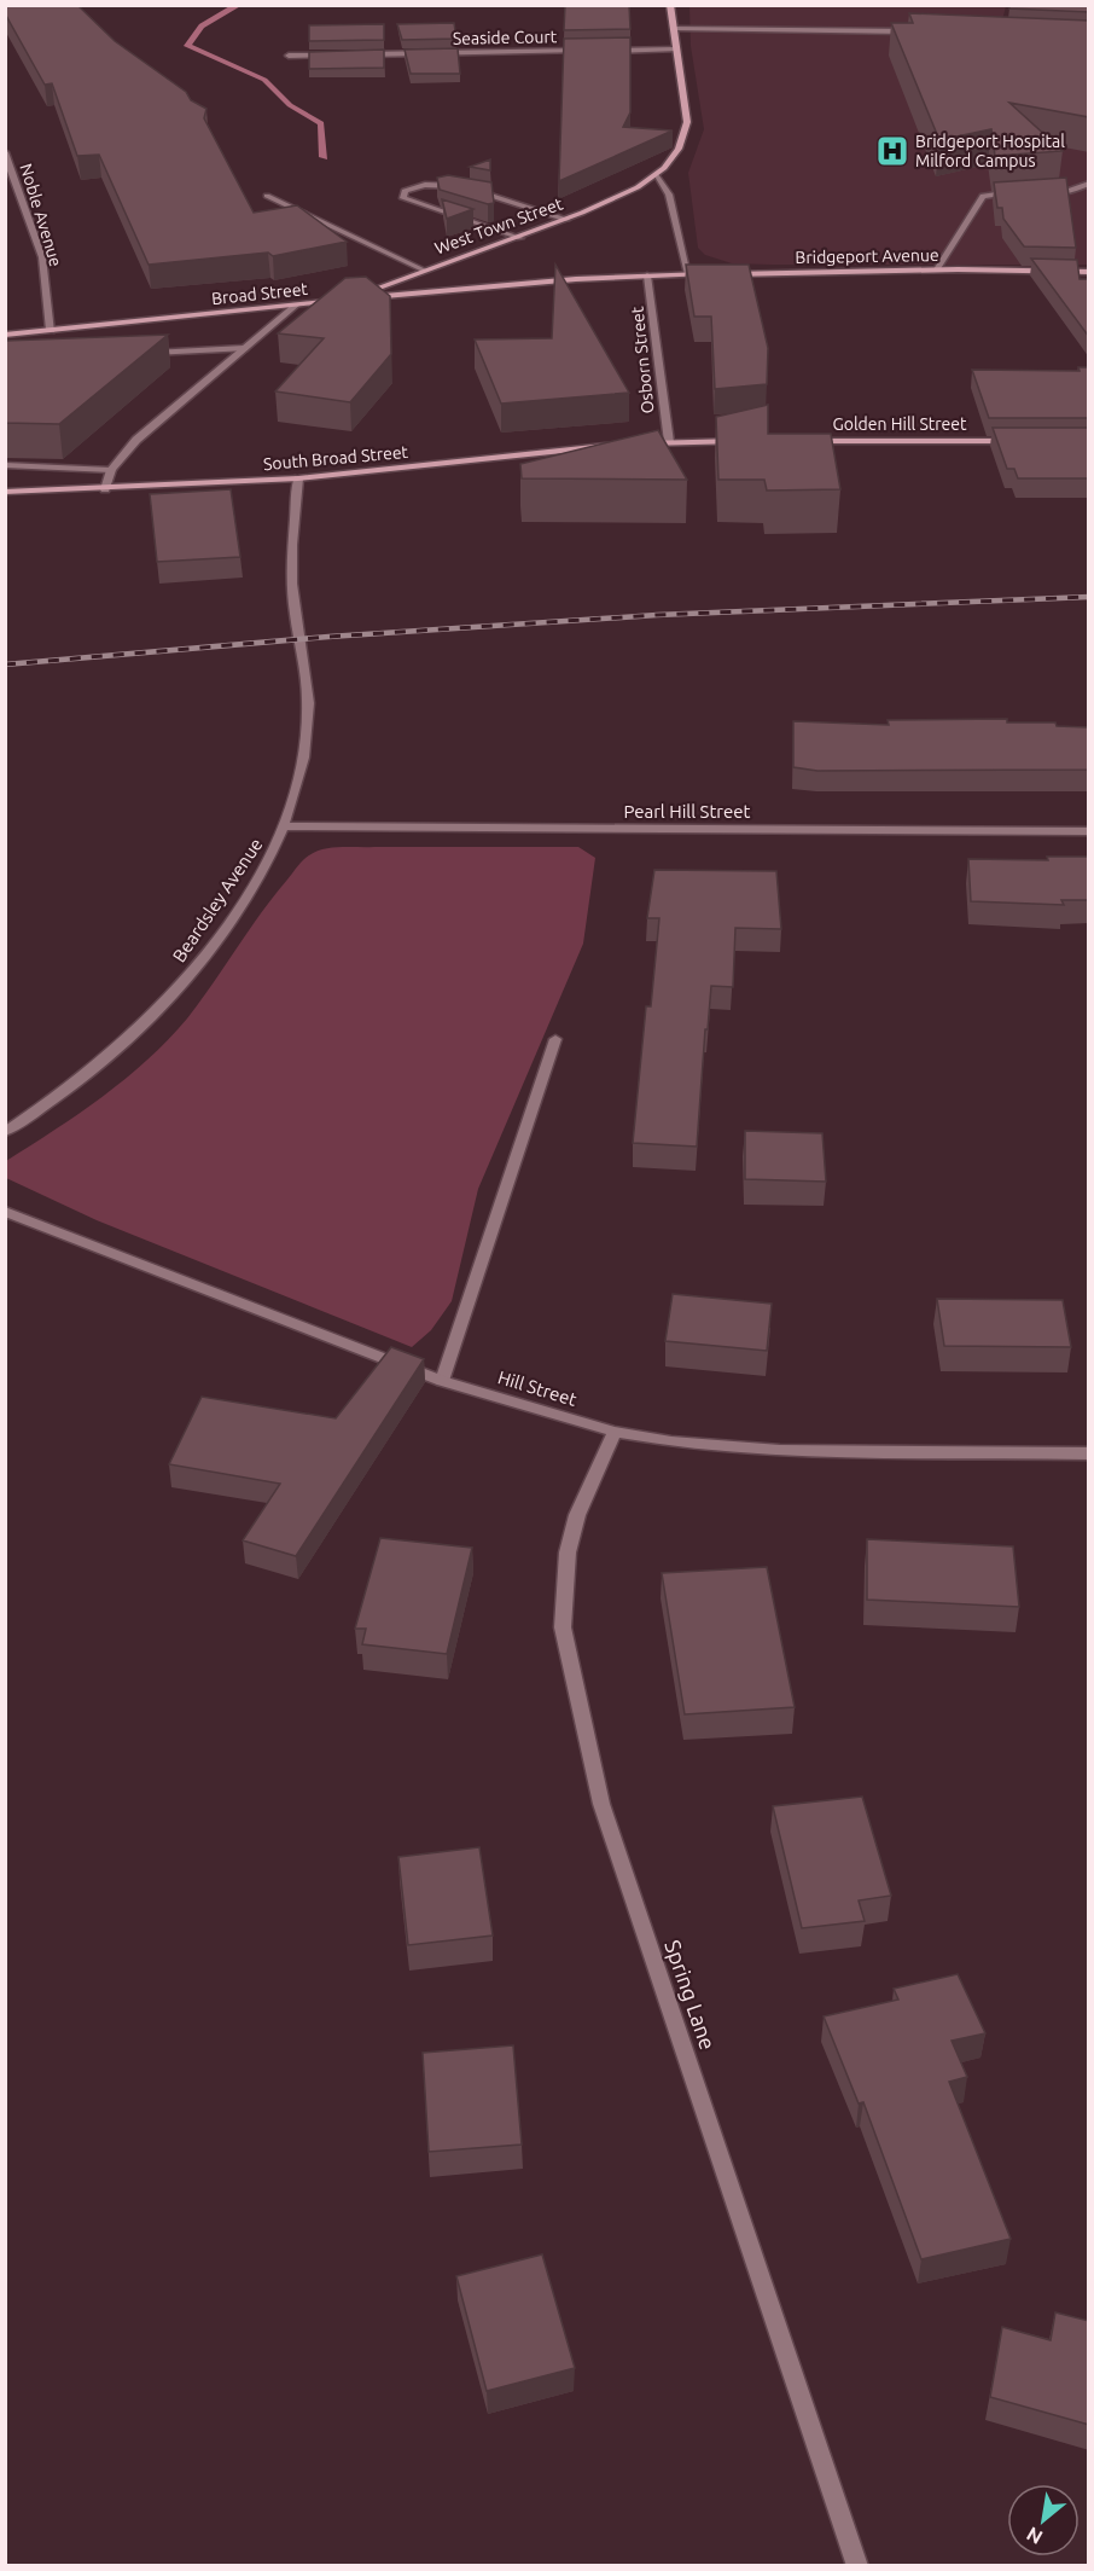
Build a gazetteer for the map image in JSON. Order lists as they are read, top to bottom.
{
  "streets": {
    "main road": [
      "West Town Street",
      "Bridgeport Avenue",
      "Broad Street",
      "Golden Hill Street",
      "South Broad Street"
    ],
    "street": [
      "Seaside Court",
      "Noble Avenue",
      "Osborn Street",
      "Pearl Hill Street",
      "Beardsley Avenue",
      "Hill Street",
      "Spring Lane"
    ]
  },
  "crossings": [
    ["Noble Avenue", "Broad Street"],
    ["West Town Street", "Bridgeport Avenue"],
    ["West Town Street", "Osborn Street"],
    ["Bridgeport Avenue", "Osborn Street"],
    ["South Broad Street", "Beardsley Avenue"],
    ["Pearl Hill Street", "Beardsley Avenue"],
    ["Hill Street", "Spring Lane"]
  ],
  "places": {
    "hospital": ["Bridgeport Hospital Milford Campus"]
  },
  "north": "bottom left"
}
